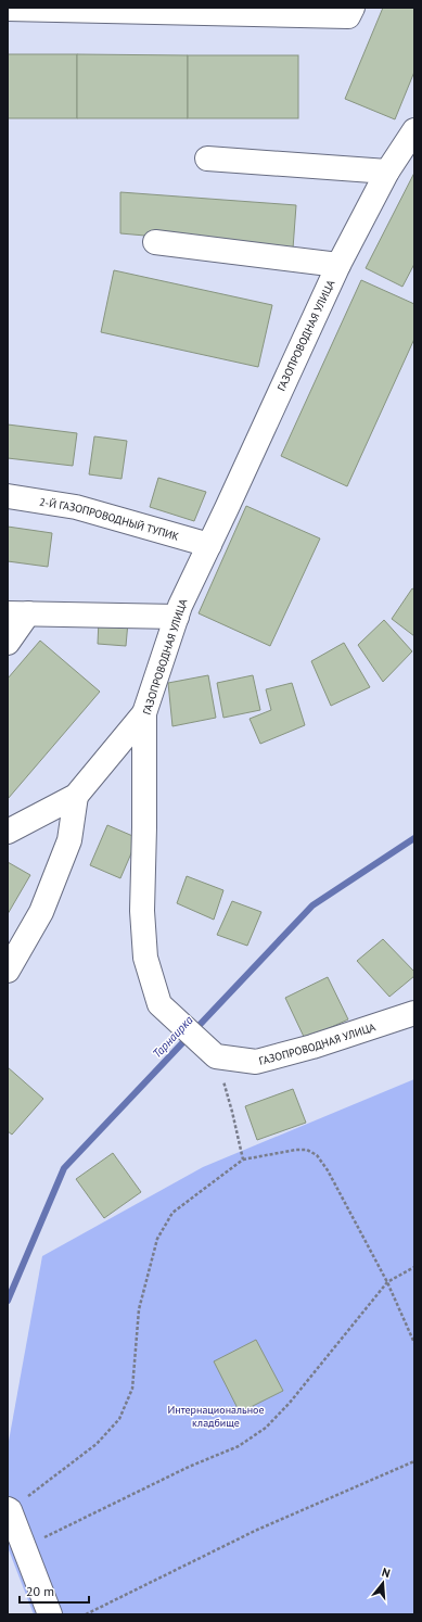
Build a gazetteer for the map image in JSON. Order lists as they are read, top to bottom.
{
  "streets": {
    "street": ["ГАЗОПРОВОДНАЯ УЛИЦА", "2-Й ГАЗОПРОВОДНЫЙ ТУПИК"]
  },
  "crossings": [
    ["ГАЗОПРОВОДНАЯ УЛИЦА", "2-Й ГАЗОПРОВОДНЫЙ ТУПИК"]
  ],
  "water": ["Тарнаирка"],
  "parks": ["Интернациональное кладбище"],
  "scale_bar": "20 m",
  "north": "top"
}
